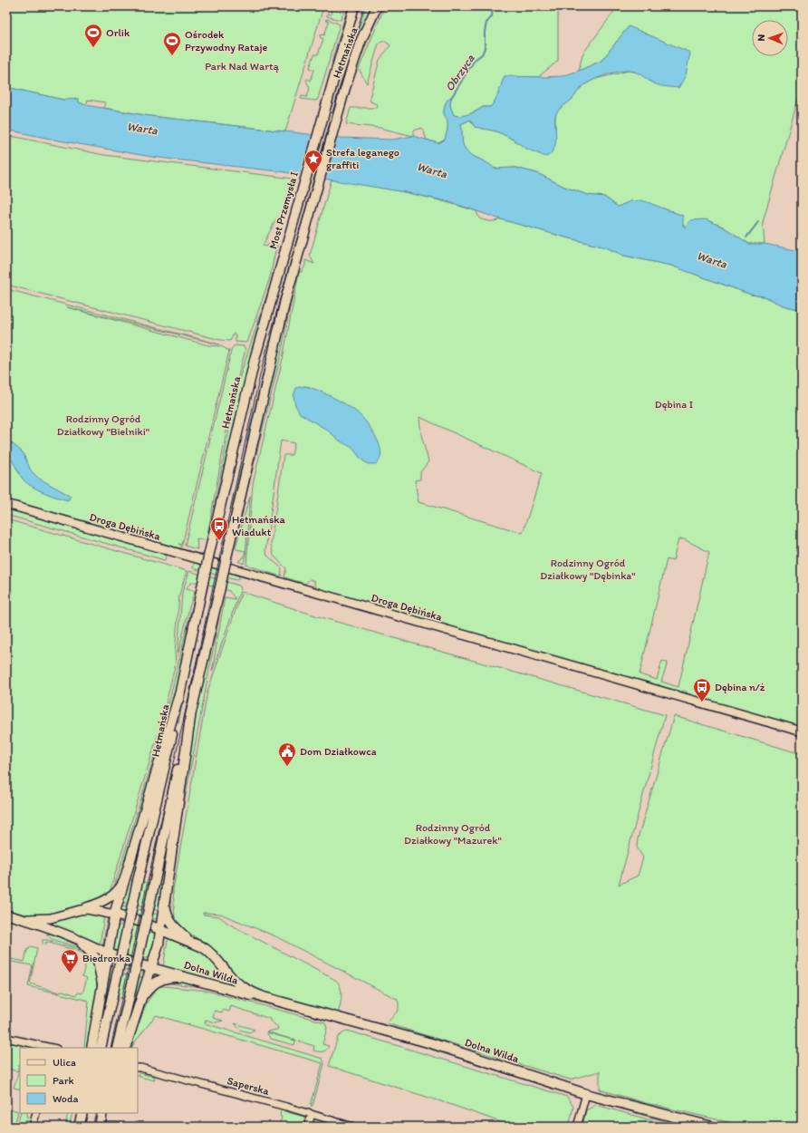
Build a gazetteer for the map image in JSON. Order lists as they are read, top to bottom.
{
  "streets": {
    "main road": ["Hetmańska", "Most Przemysła I", "Dolna Wilda"],
    "street": ["Droga Dębińska", "Saperska"]
  },
  "crossings": [
    ["Hetmańska", "Most Przemysła I"]
  ],
  "water": ["Obrzyca", "Warta"],
  "parks": [
    "Park Nad Wartą",
    "Dębina I",
    "Rodzinny Ogród Działkowy \"Bielniki\"",
    "Rodzinny Ogród Działkowy \"Dębinka\"",
    "Rodzinny Ogród Działkowy \"Mazurek\""
  ],
  "places": {
    "sports": ["Orlik", "Ośrodek Przywodny Rataje"],
    "place": ["Strefa leganego graffiti"],
    "bus stop": ["Hetmańska Wiadukt", "Dębina n/ż"],
    "public building": ["Dom Działkowca"],
    "supermarket": ["Biedronka"]
  },
  "legend": ["Ulica", "Park", "Woda"],
  "north": "left"
}
